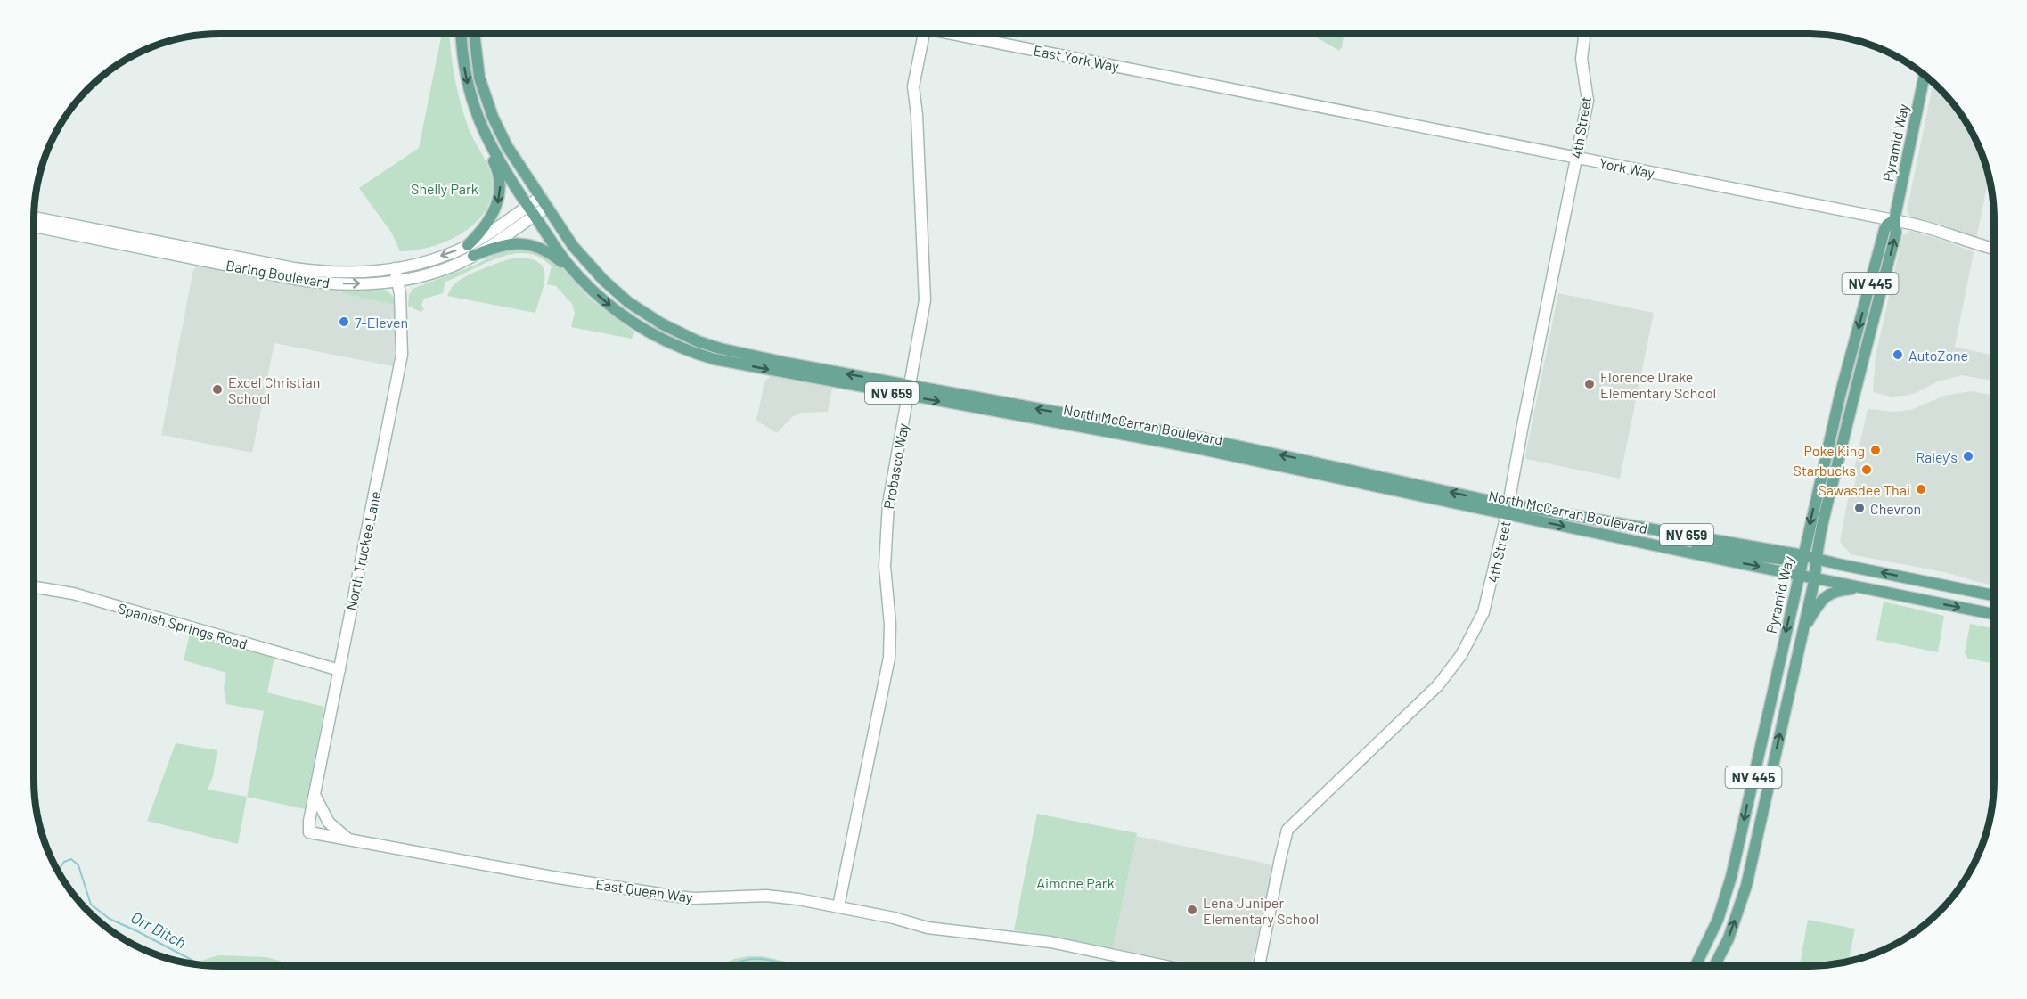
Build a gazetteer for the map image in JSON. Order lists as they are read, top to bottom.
{
  "streets": {
    "main road": [
      "Pyramid Way",
      "NV 445",
      "NV 659",
      "North McCarran Boulevard"
    ],
    "street": [
      "East York Way",
      "4th Street",
      "York Way",
      "Baring Boulevard",
      "Probasco Way",
      "North Truckee Lane",
      "Spanish Springs Road",
      "East Queen Way"
    ]
  },
  "crossings": [
    ["East York Way", "York Way"],
    ["4th Street", "York Way"],
    ["4th Street", "North McCarran Boulevard"],
    ["Pyramid Way", "York Way"],
    ["Pyramid Way", "North McCarran Boulevard"],
    ["Baring Boulevard", "North McCarran Boulevard"],
    ["Baring Boulevard", "North Truckee Lane"],
    ["North McCarran Boulevard", "Probasco Way"],
    ["Probasco Way", "East Queen Way"],
    ["North Truckee Lane", "Spanish Springs Road"],
    ["North Truckee Lane", "East Queen Way"]
  ],
  "water": ["Orr Ditch"],
  "parks": ["Shelly Park", "Aimone Park"],
  "places": [
    "7-Eleven",
    "AutoZone",
    "Florence Drake Elementary School",
    "Excel Christian School",
    "Poke King",
    "Raley's",
    "Starbucks",
    "Sawasdee Thai",
    "Chevron",
    "Lena Juniper Elementary School"
  ]
}
